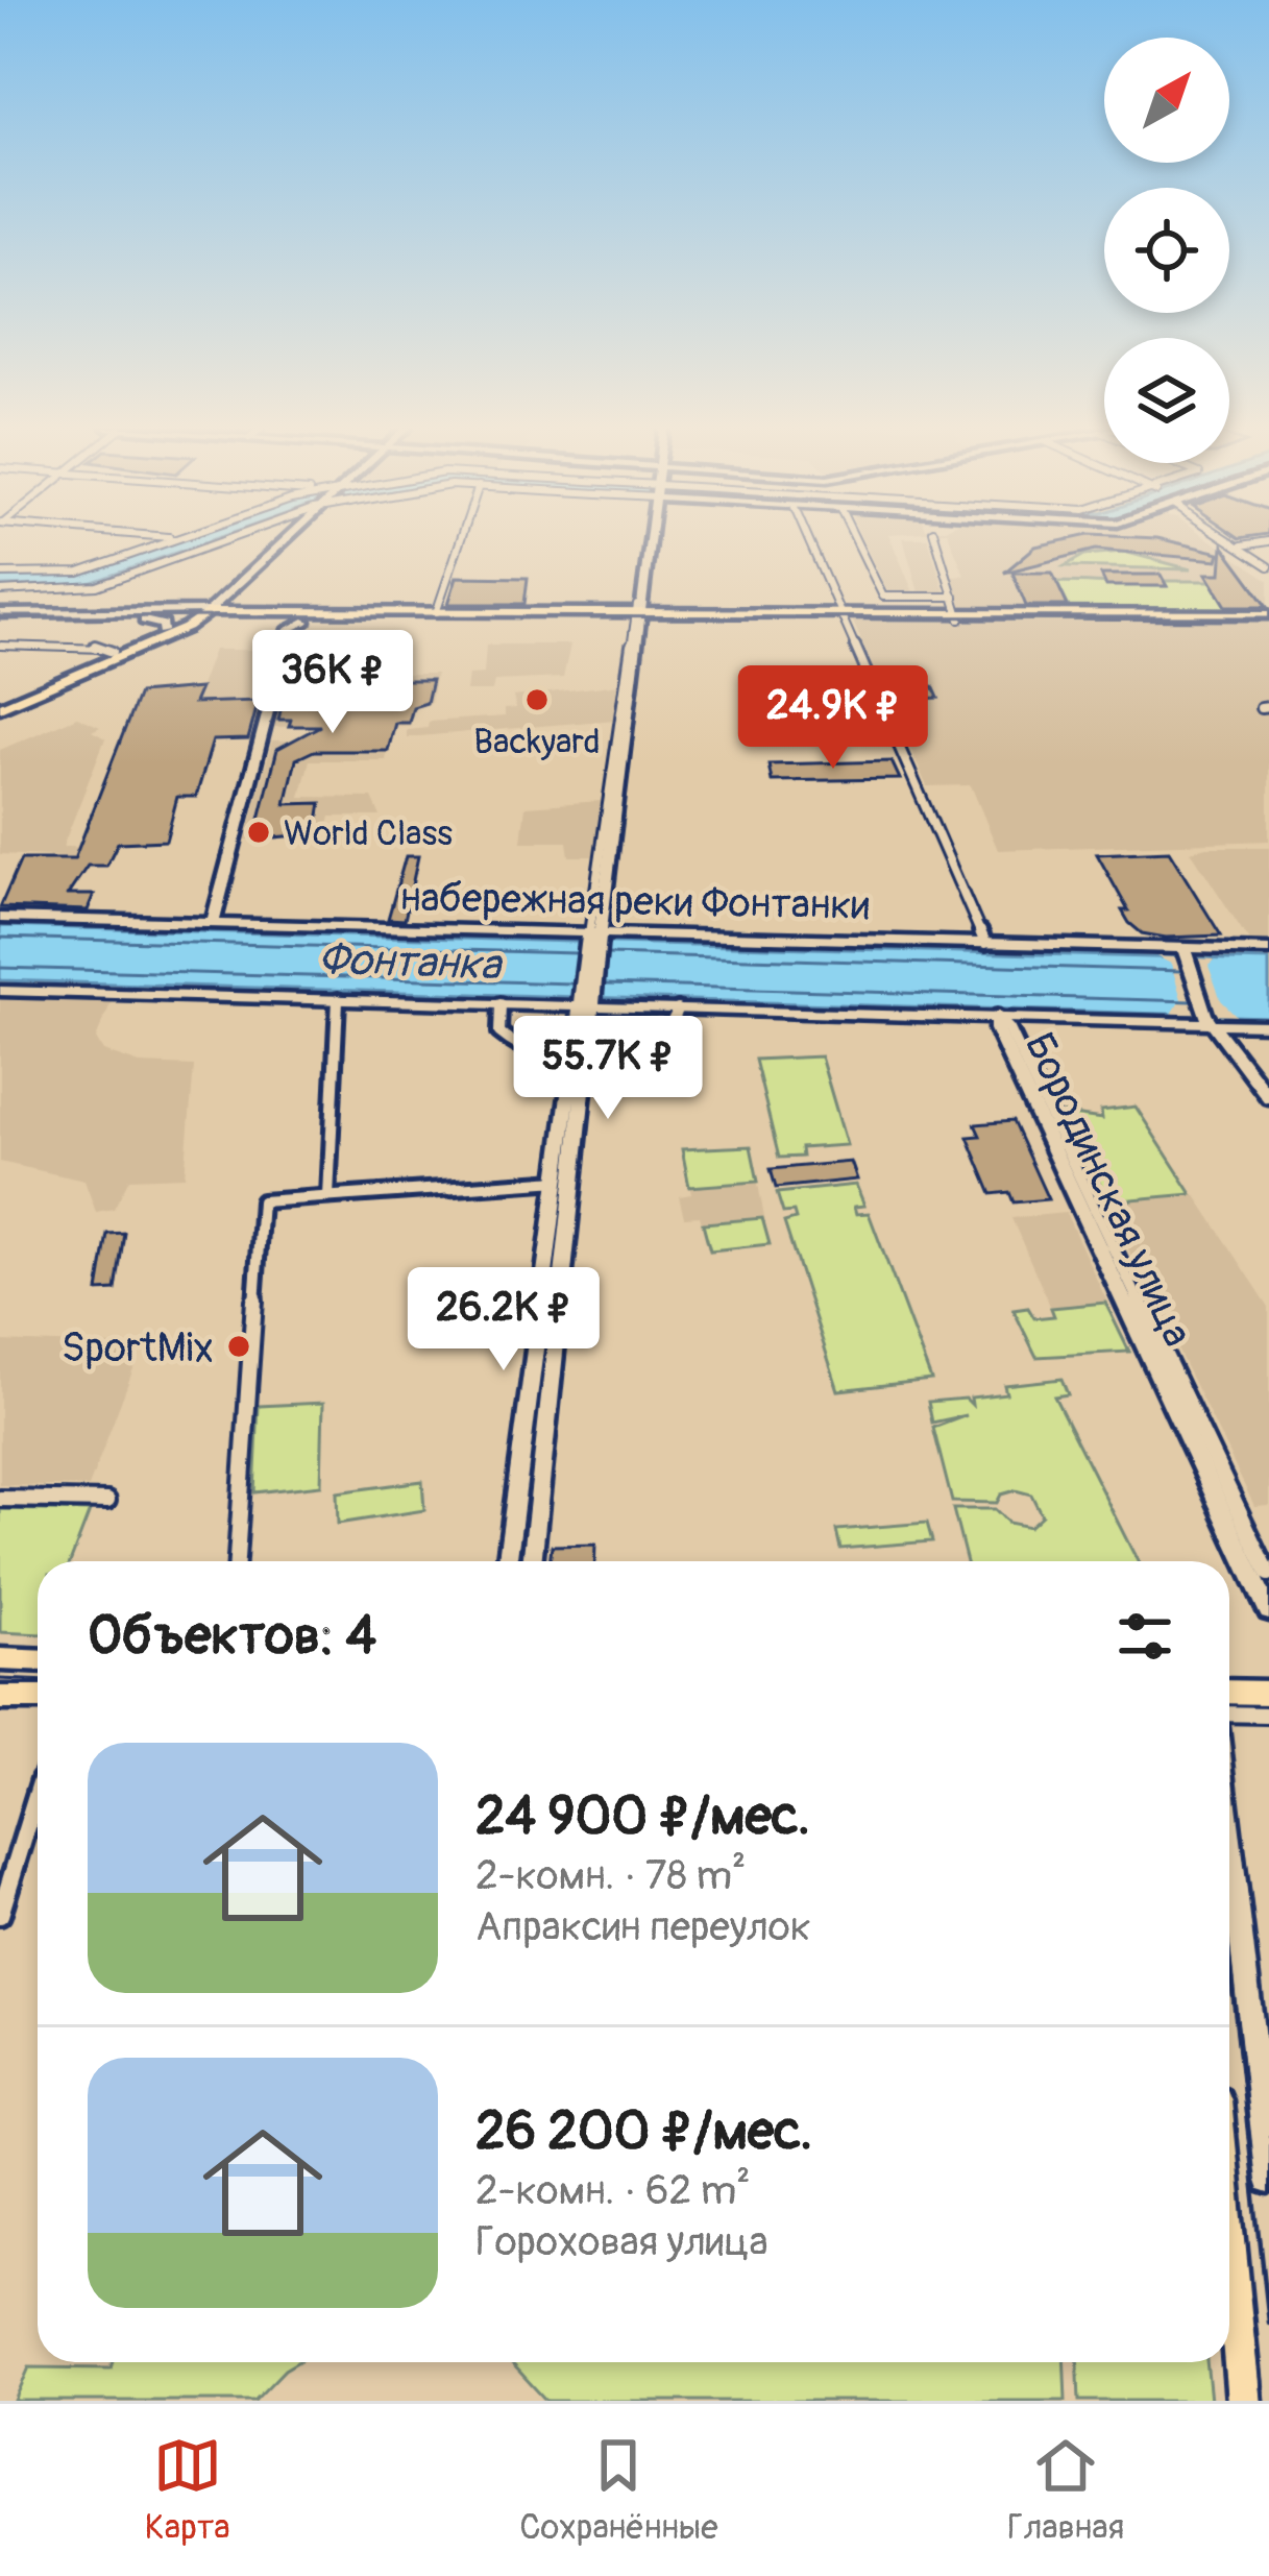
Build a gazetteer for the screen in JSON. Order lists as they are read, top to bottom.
{
  "streets": {
    "street": ["набережная реки Фонтанки", "Бородинская улица"]
  },
  "water": ["Фонтанка"],
  "places": ["Backyard", "World Class", "SportMix"],
  "north": "top right",
  "page": {
    "price": [
      "36K ₽",
      "24.9K ₽",
      "55.7K ₽",
      "26.2K ₽"
    ],
    "heading": "Объектов: 4",
    "list": [
      {
        "name": "24 900 ₽/мес.",
        "note": "2-комн. · 78 m² · Апраксин переулок"
      },
      {
        "name": "26 200 ₽/мес.",
        "note": "2-комн. · 62 m² · Гороховая улица"
      }
    ],
    "tabs": ["Карта", "Сохранённые", "Главная"]
  }
}
